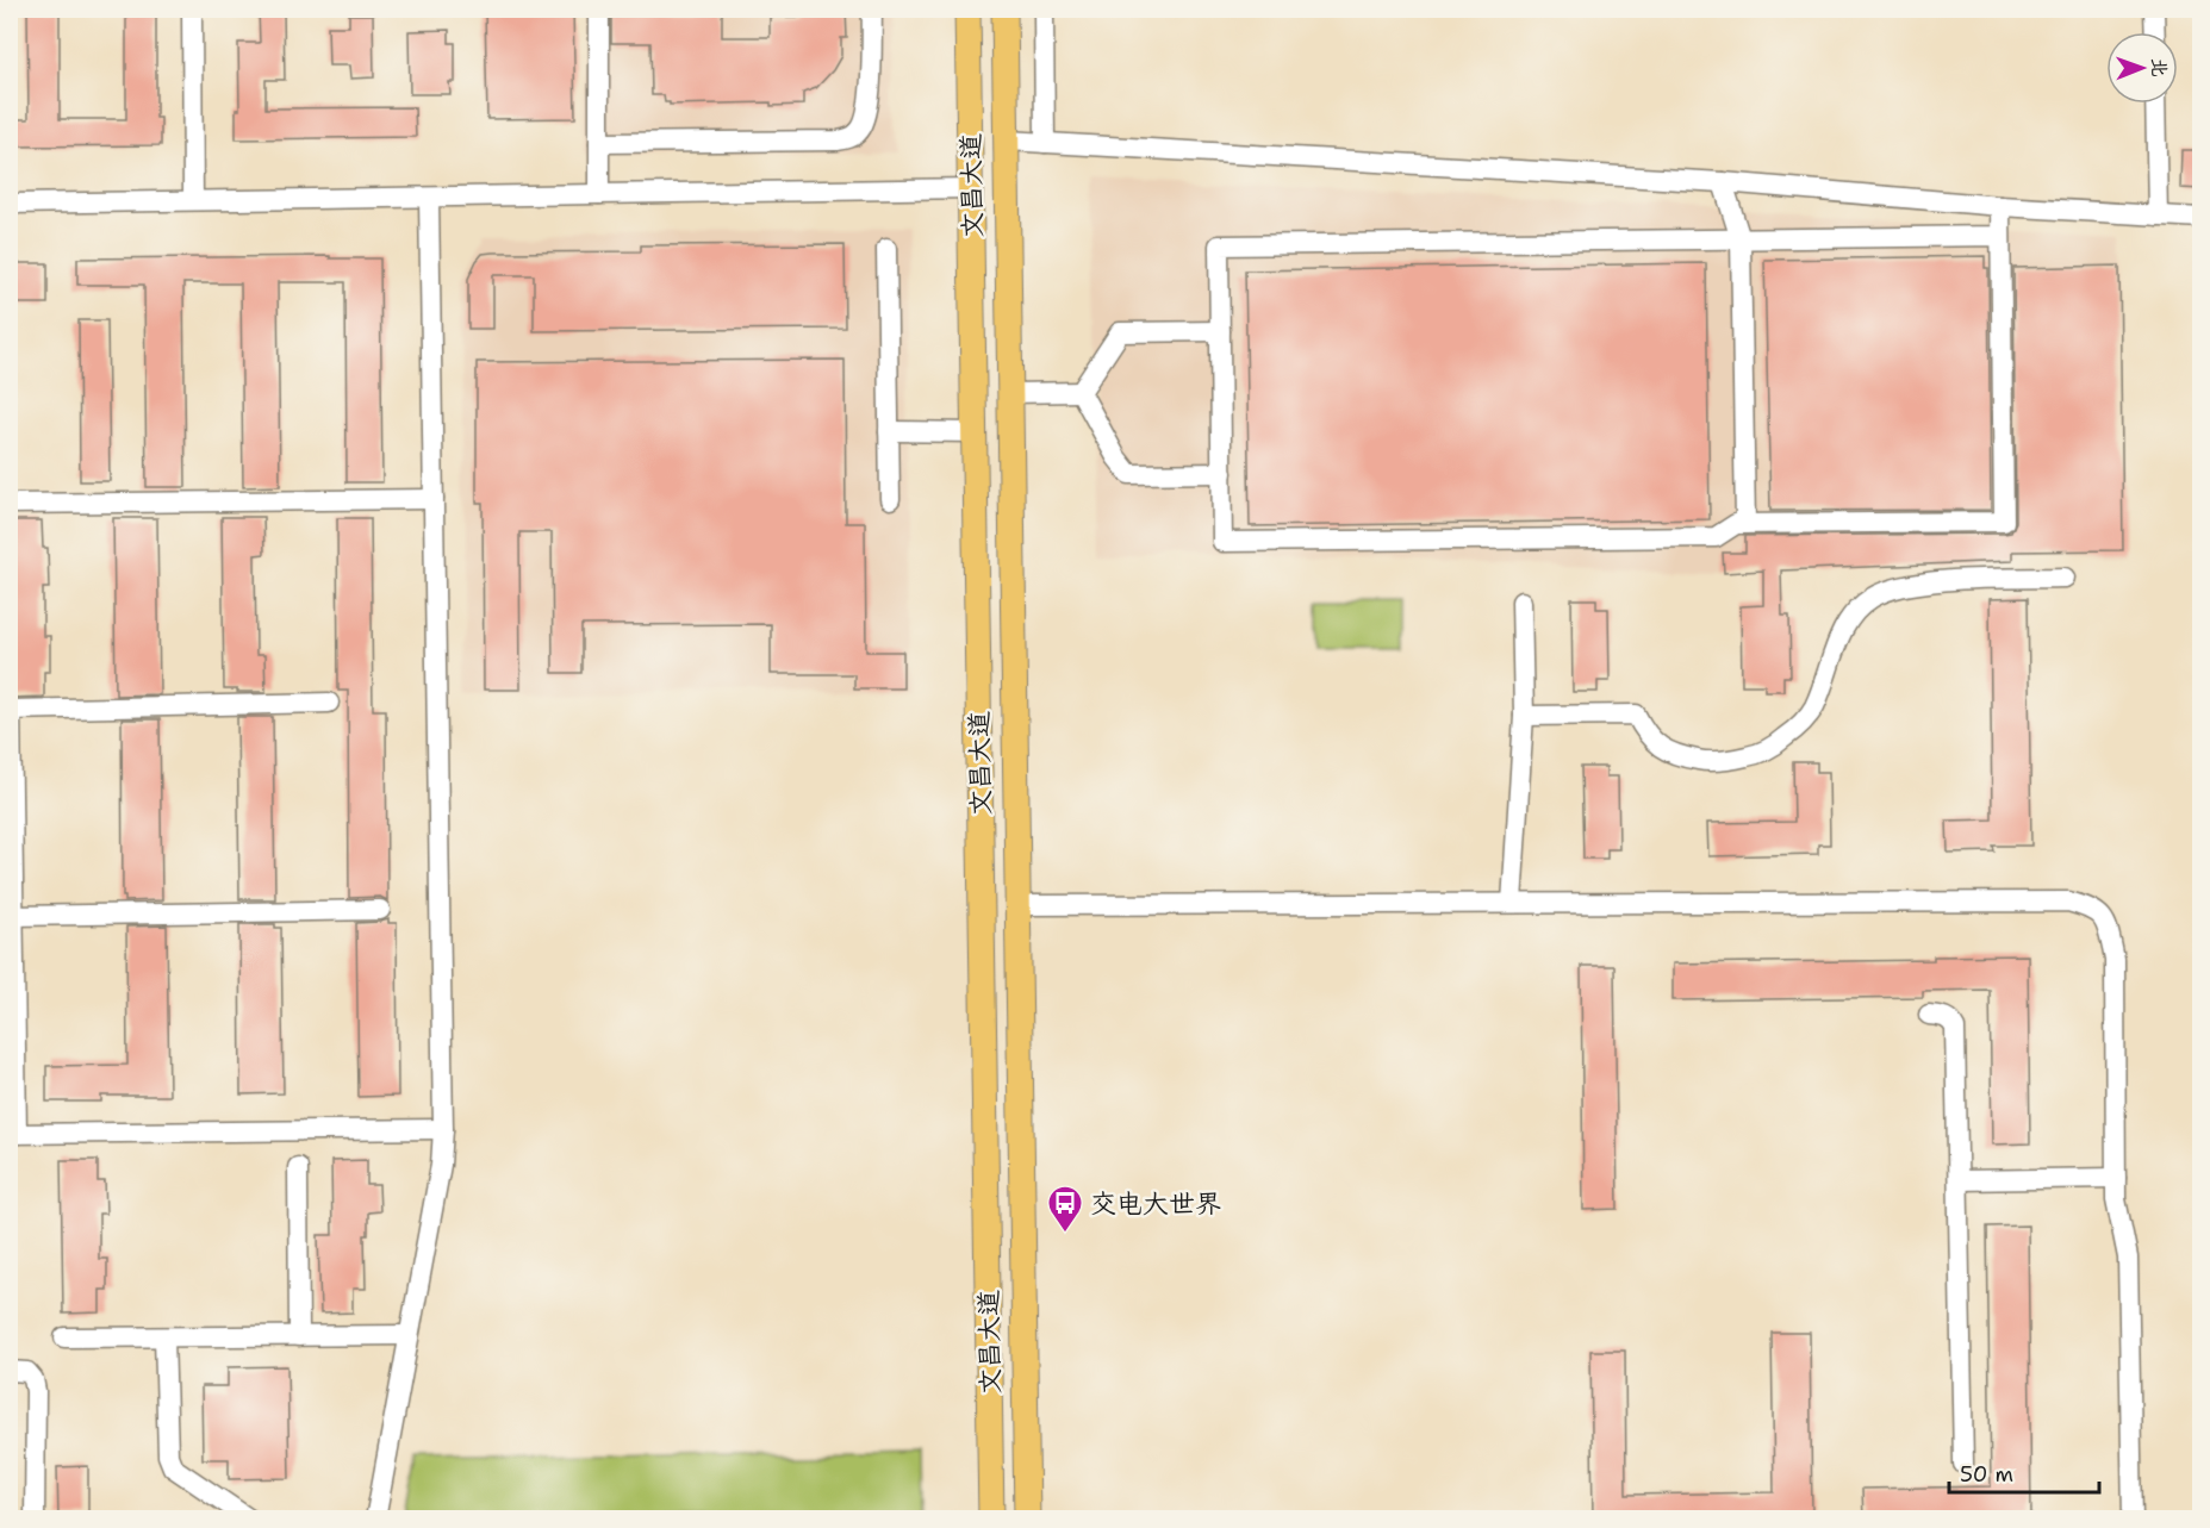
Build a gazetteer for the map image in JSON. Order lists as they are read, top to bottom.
{
  "streets": {
    "main road": ["文昌大道"]
  },
  "places": {
    "bus stop": ["交电大世界"]
  },
  "scale_bar": "50 m",
  "north": "right"
}
